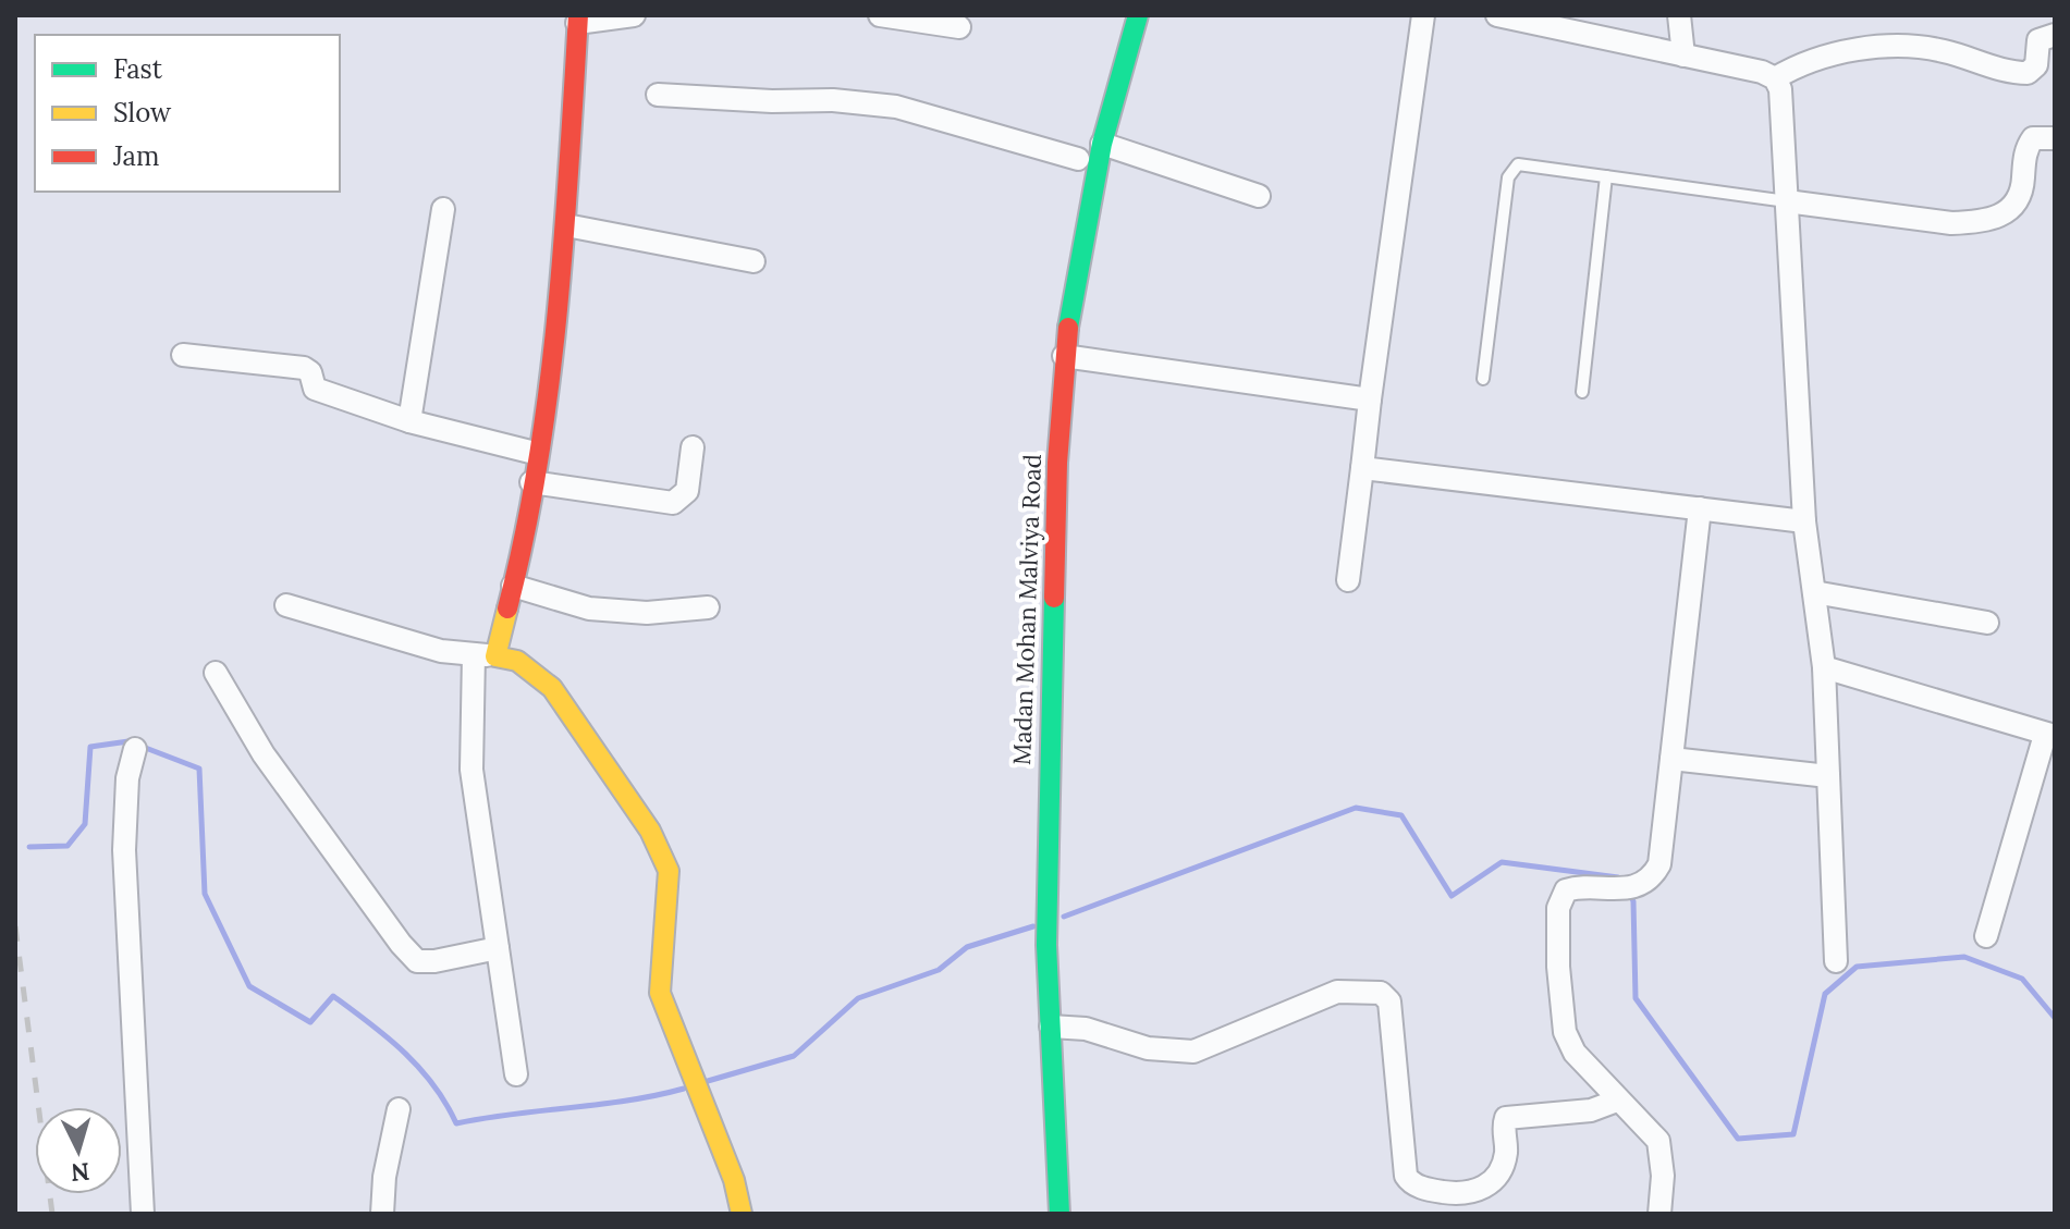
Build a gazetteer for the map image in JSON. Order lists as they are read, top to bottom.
{
  "streets": {
    "main road": ["Madan Mohan Malviya Road"]
  },
  "legend": ["Fast", "Slow", "Jam"],
  "north": "bottom"
}
